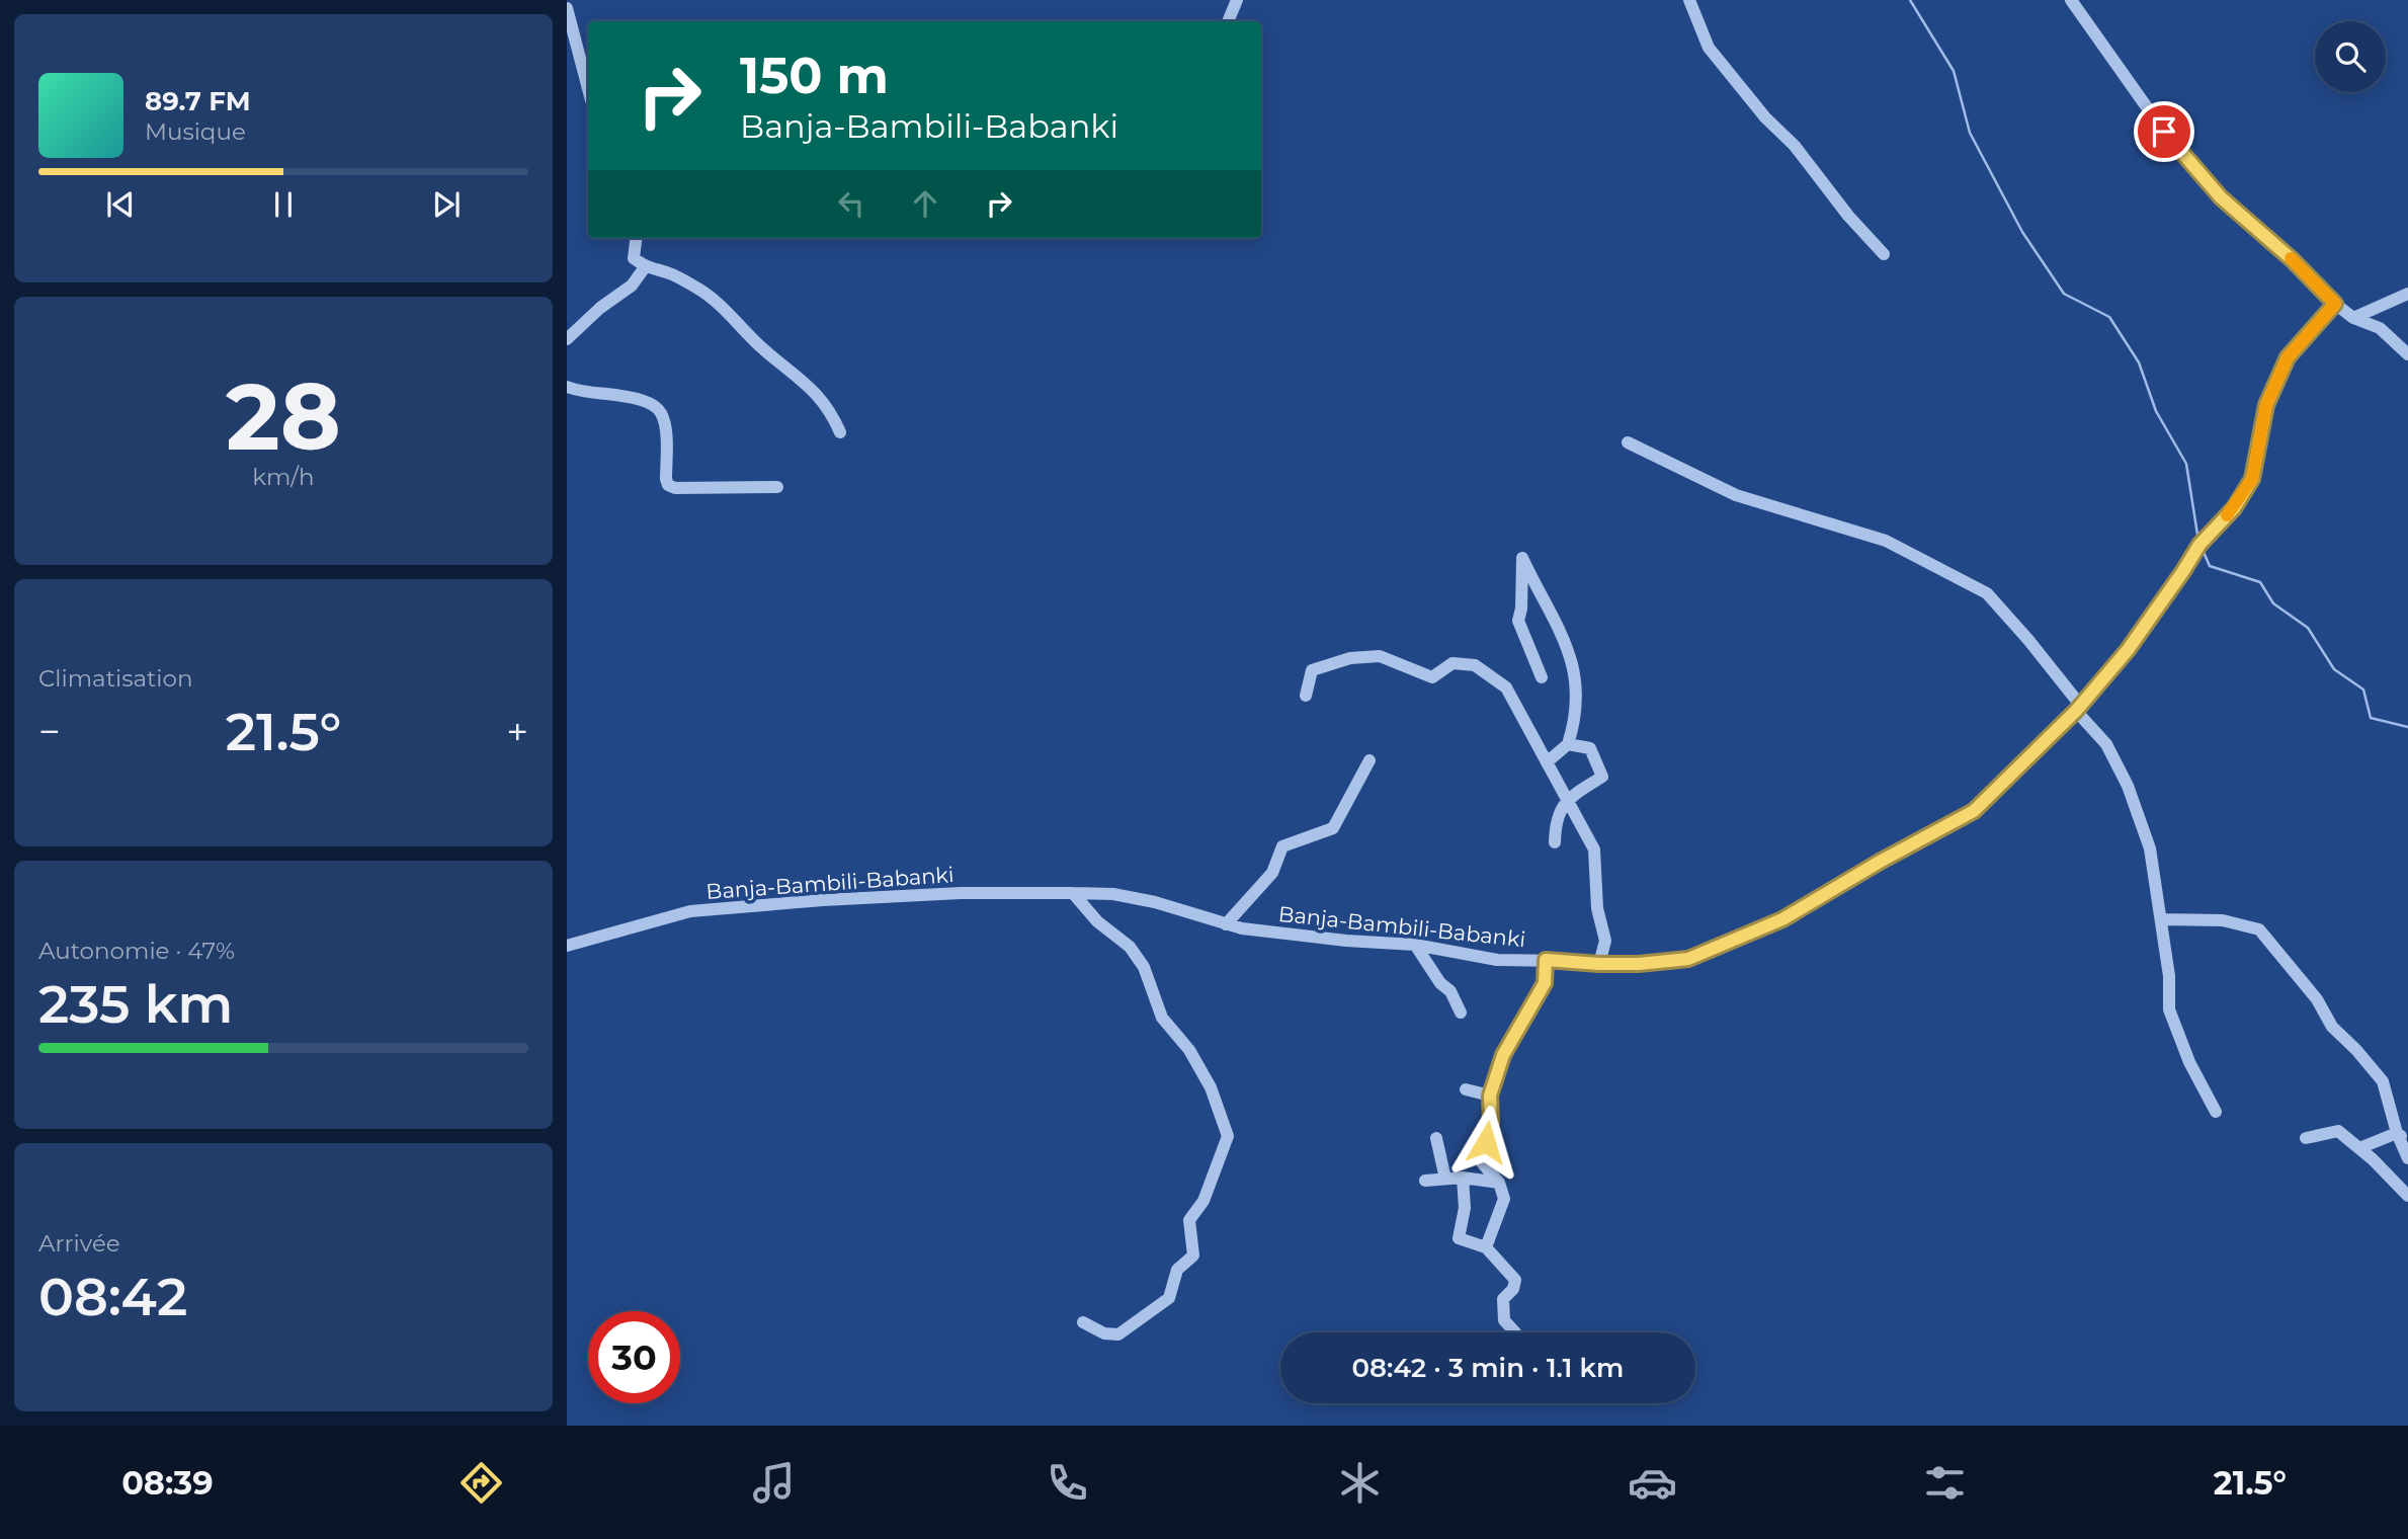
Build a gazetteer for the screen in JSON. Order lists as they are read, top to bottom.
{
  "streets": {
    "street": ["Banja-Bambili-Babanki"]
  },
  "page": {
    "turn": ["150 m", "Banja-Bambili-Babanki"],
    "song": ["89.7 FM", "Musique"],
    "tile": [
      ["28", "km/h"],
      "Climatisation",
      ["Autonomie · 47%", "235 km"],
      ["Arrivée", "08:42"]
    ],
    "heat": ["−", "21.5°", "+"],
    "limit": "30",
    "trip": "08:42 · 3 min · 1.1 km",
    "tabs": ["08:39", "21.5°"]
  }
}
